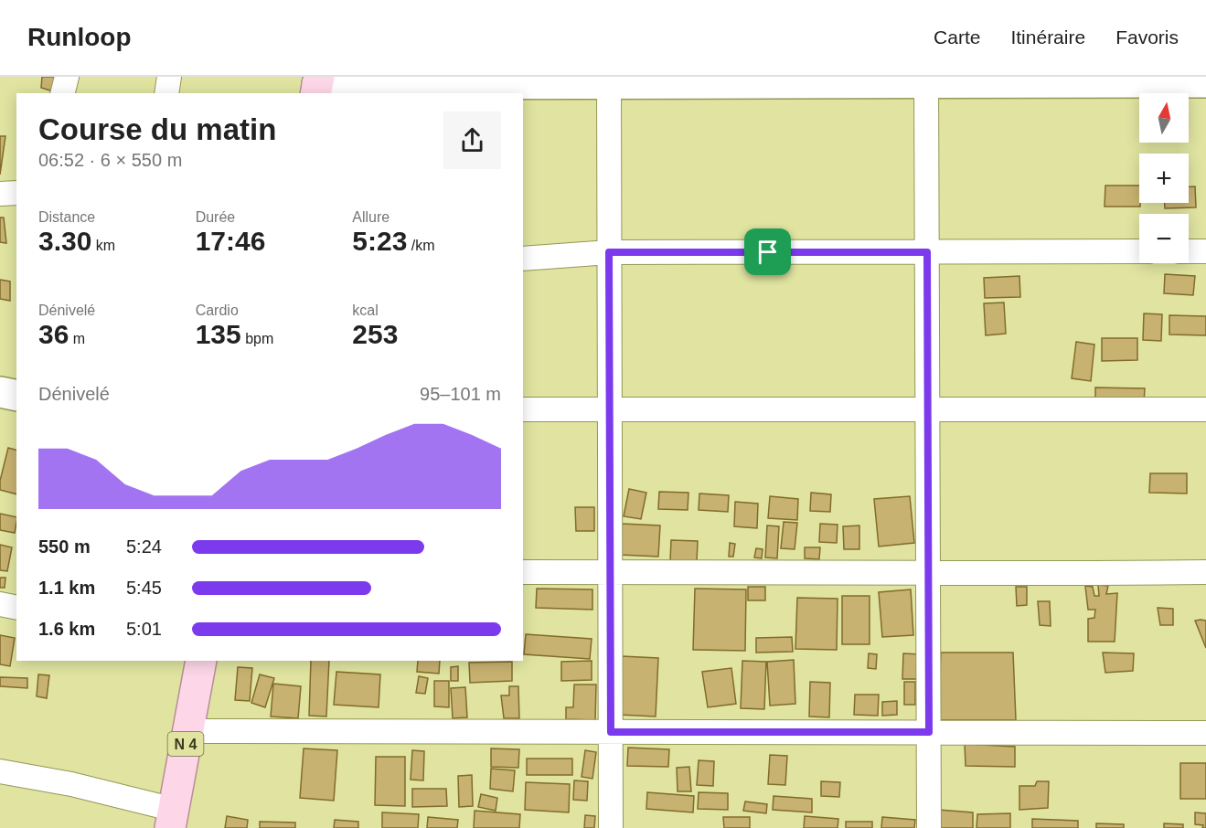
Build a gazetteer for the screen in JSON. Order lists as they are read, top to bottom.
{
  "streets": {
    "main road": ["N 4"]
  },
  "north": "top",
  "page": {
    "header": "Runloop",
    "nav": ["Carte", "Itinéraire", "Favoris"],
    "map_buttons": ["+", "−"],
    "heading": ["Course du matin", "06:52 · 6 × 550 m"],
    "stats": [
      ["Distance", "3.30 km"],
      ["Durée", "17:46"],
      ["Allure", "5:23 /km"],
      ["Dénivelé", "36 m"],
      ["Cardio", "135 bpm"],
      ["kcal", "253"]
    ],
    "chart": ["Dénivelé", "95–101 m"],
    "list": [
      {
        "name": "550 m",
        "note": "5:24"
      },
      {
        "name": "1.1 km",
        "note": "5:45"
      },
      {
        "name": "1.6 km",
        "note": "5:01"
      }
    ]
  }
}
